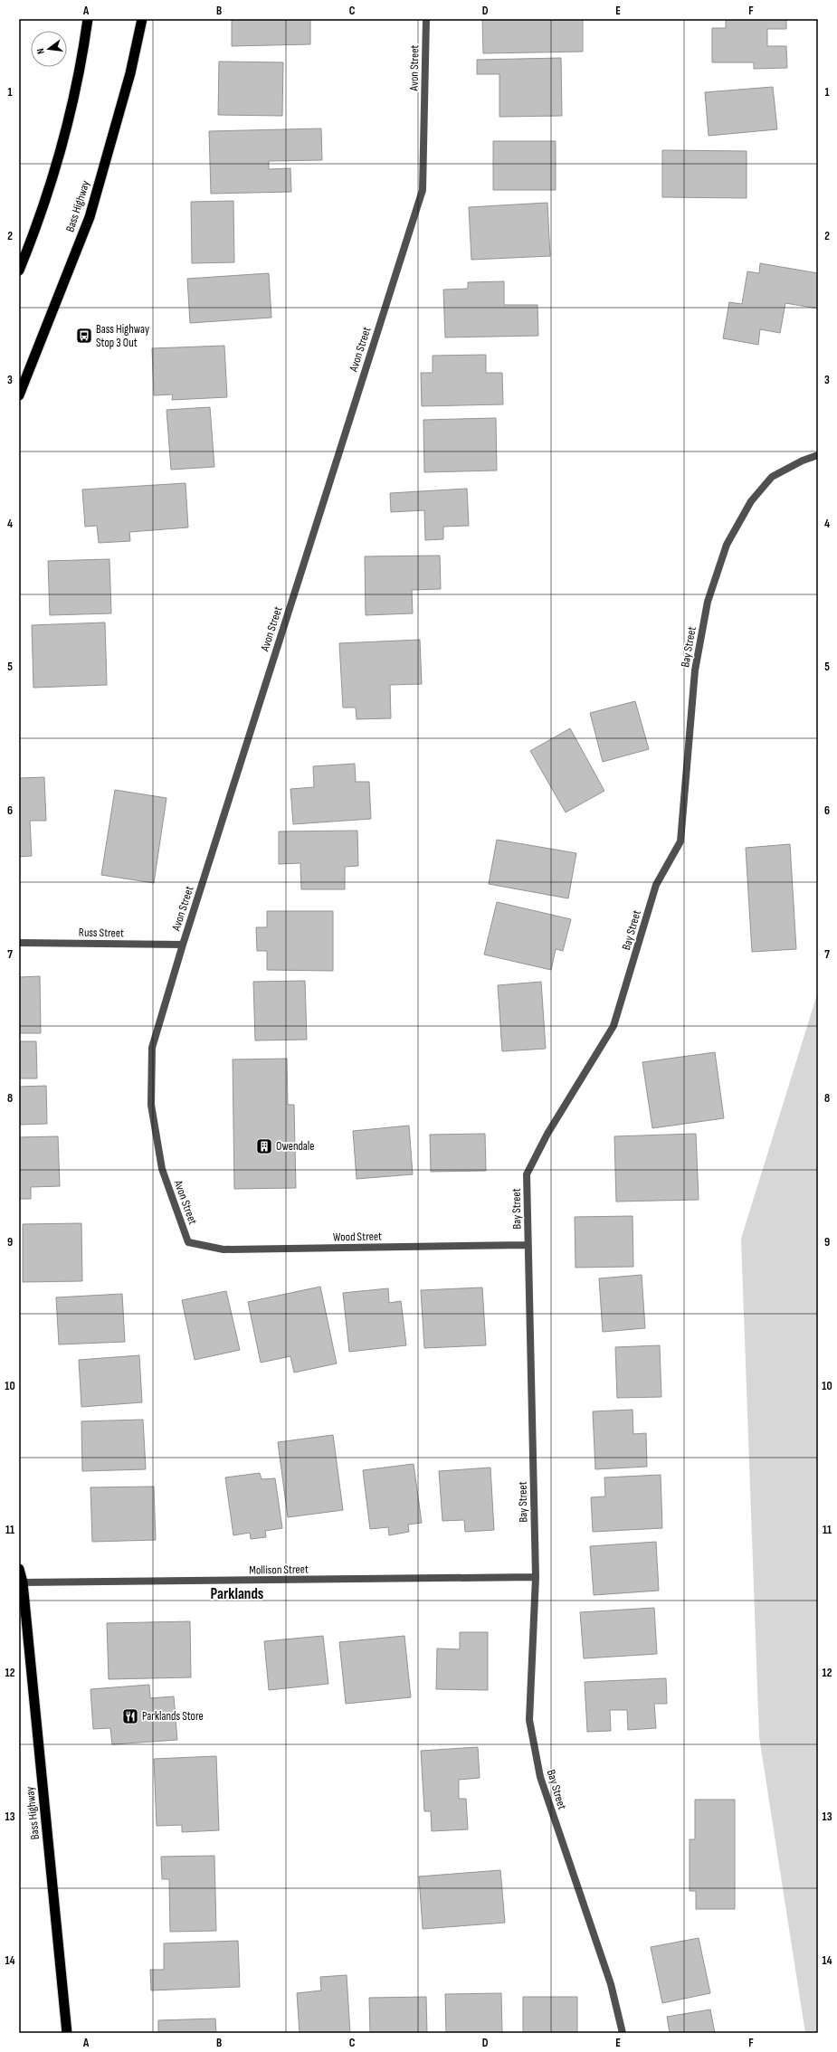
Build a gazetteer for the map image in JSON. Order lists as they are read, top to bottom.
{
  "streets": {
    "highway": ["Bass Highway"],
    "street": [
      "Avon Street",
      "Bay Street",
      "Russ Street",
      "Wood Street",
      "Mollison Street"
    ]
  },
  "crossings": [
    ["Avon Street", "Russ Street"],
    ["Avon Street", "Wood Street"],
    ["Bass Highway", "Mollison Street"],
    ["Bay Street", "Wood Street"],
    ["Bay Street", "Mollison Street"]
  ],
  "districts": ["Parklands"],
  "places": {
    "bus stop": ["Bass Highway Stop 3 Out"],
    "building": ["Owendale"],
    "restaurant": ["Parklands Store"]
  },
  "north": "left",
  "grid": {
    "columns": [
      "A",
      "B",
      "C",
      "D",
      "E",
      "F"
    ],
    "rows": [
      "1",
      "2",
      "3",
      "4",
      "5",
      "6",
      "7",
      "8",
      "9",
      "10",
      "11",
      "12",
      "13",
      "14"
    ]
  }
}
